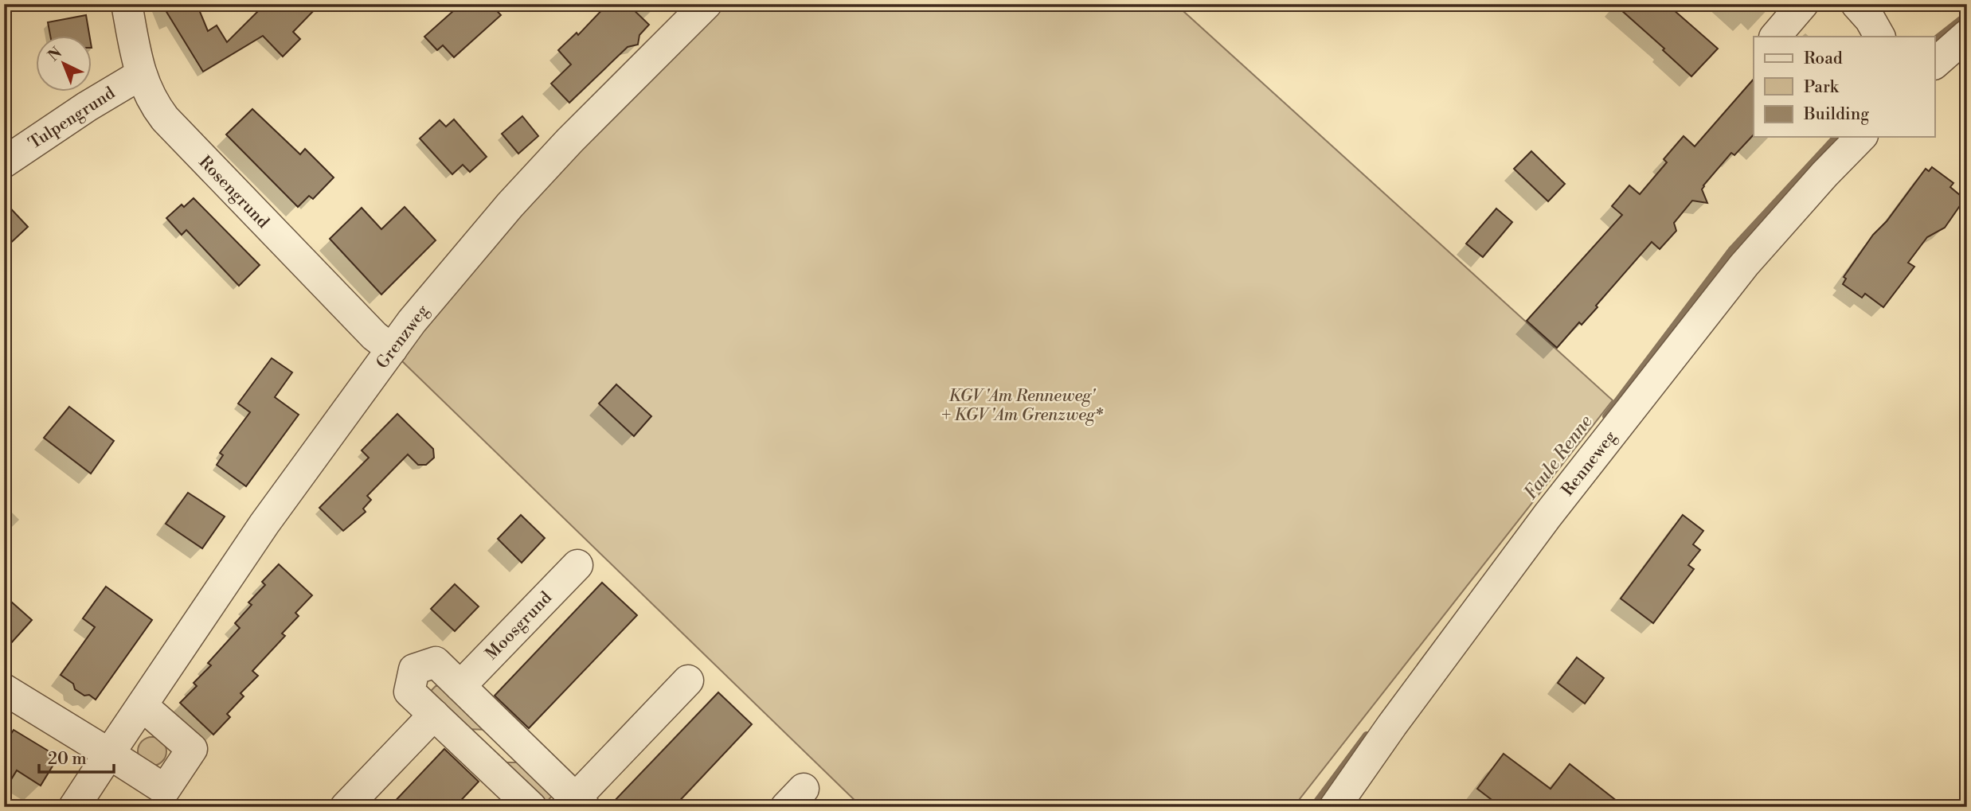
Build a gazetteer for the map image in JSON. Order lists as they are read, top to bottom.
{
  "streets": {
    "street": [
      "Tulpengrund",
      "Rosengrund",
      "Grenzweg",
      "Renneweg",
      "Moosgrund"
    ]
  },
  "crossings": [
    ["Tulpengrund", "Rosengrund"],
    ["Rosengrund", "Grenzweg"]
  ],
  "water": ["Faule Renne"],
  "parks": ["KGV 'Am Renneweg' + KGV 'Am Grenzweg*"],
  "legend": ["Road", "Park", "Building"],
  "scale_bar": "20 m",
  "north": "top left"
}
